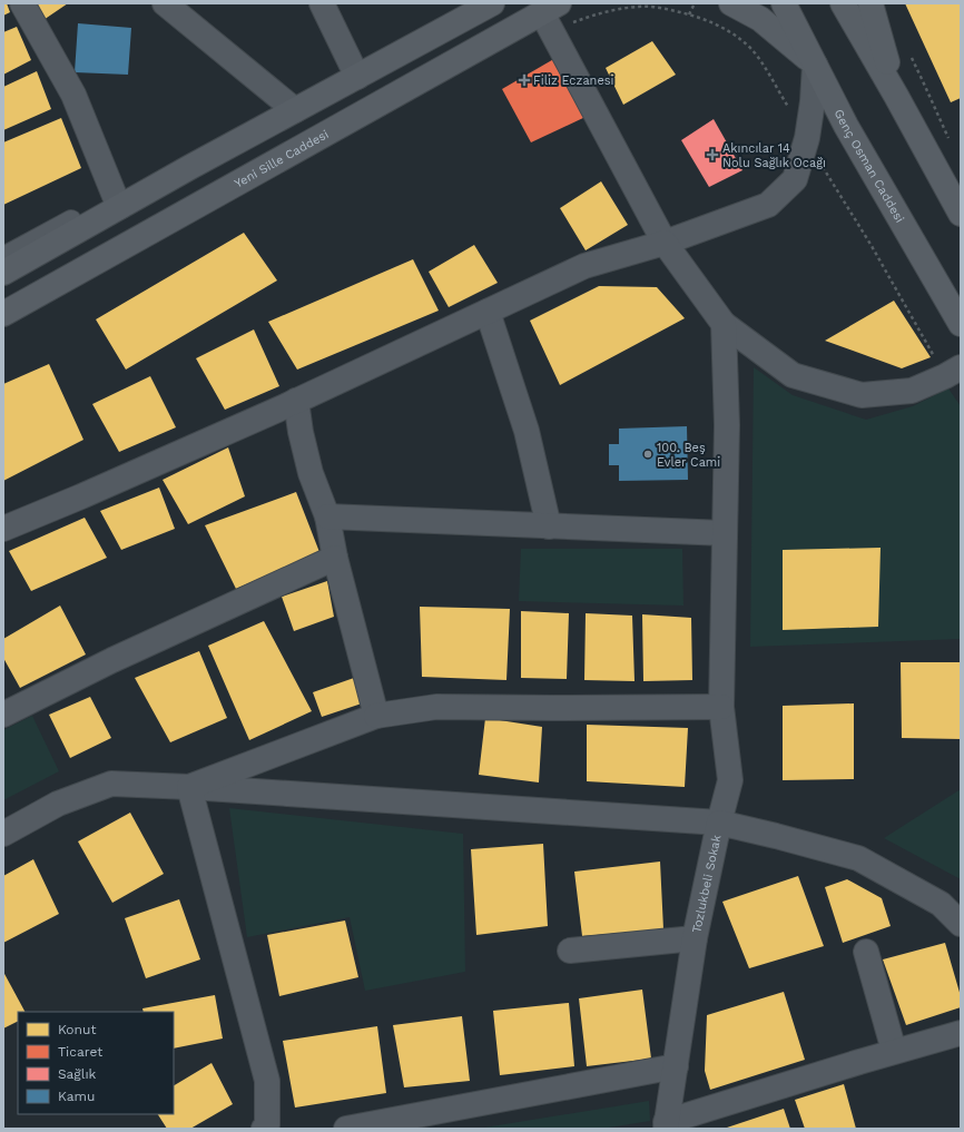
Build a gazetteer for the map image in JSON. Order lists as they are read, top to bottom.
{
  "streets": {
    "main road": ["Yeni Sille Caddesi", "Genç Osman Caddesi"],
    "street": ["Tozlukbeli Sokak"]
  },
  "places": {
    "health": ["Filiz Eczanesi", "Akıncılar 14 Nolu Sağlık Ocağı"],
    "other": ["100. Beş Evler Cami"]
  },
  "legend": [
    "Konut",
    "Ticaret",
    "Sağlık",
    "Kamu"
  ]
}
